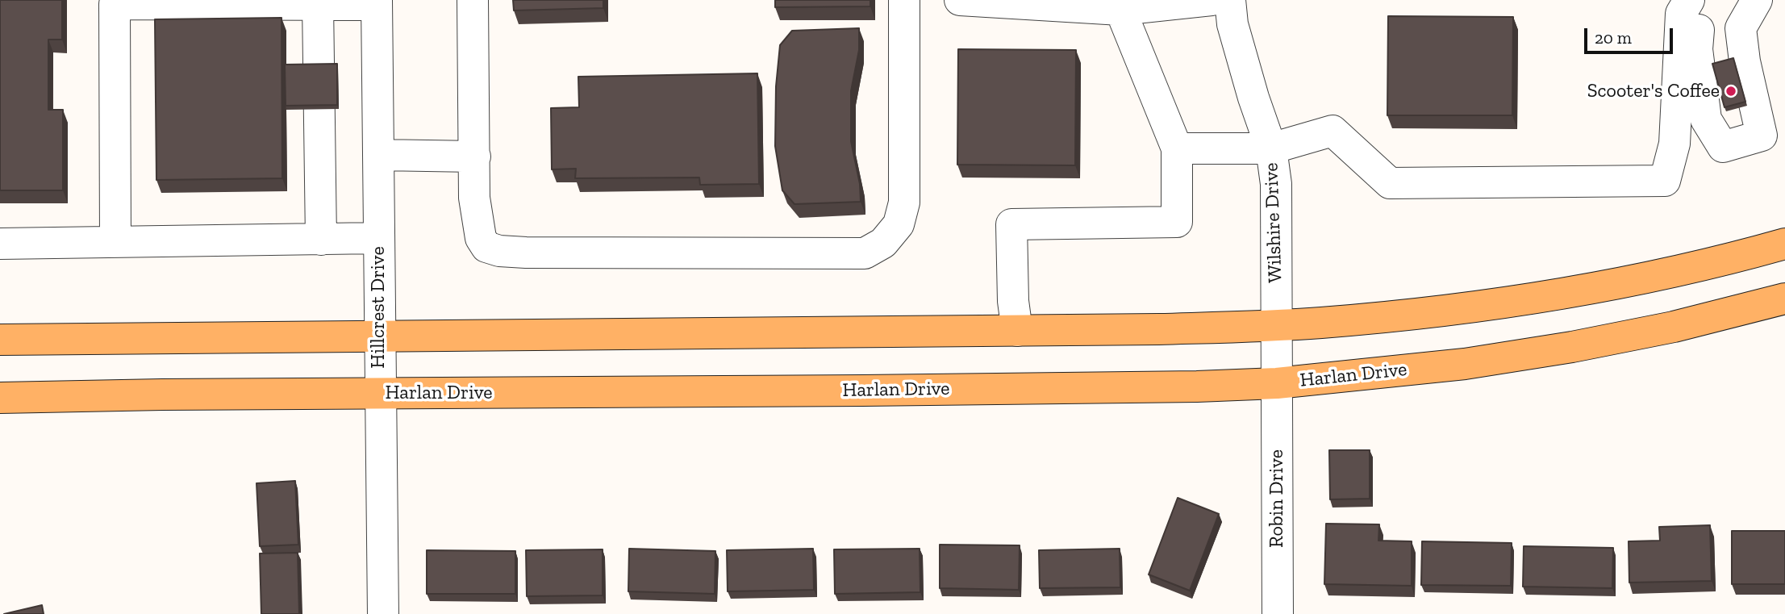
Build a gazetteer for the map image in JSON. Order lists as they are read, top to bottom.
{
  "streets": {
    "main road": ["Harlan Drive"],
    "street": ["Wilshire Drive", "Hillcrest Drive", "Robin Drive"]
  },
  "crossings": [
    ["Wilshire Drive", "Harlan Drive"],
    ["Wilshire Drive", "Robin Drive"],
    ["Hillcrest Drive", "Harlan Drive"],
    ["Harlan Drive", "Robin Drive"]
  ],
  "places": ["Scooter's Coffee"],
  "scale_bar": "20 m"
}
